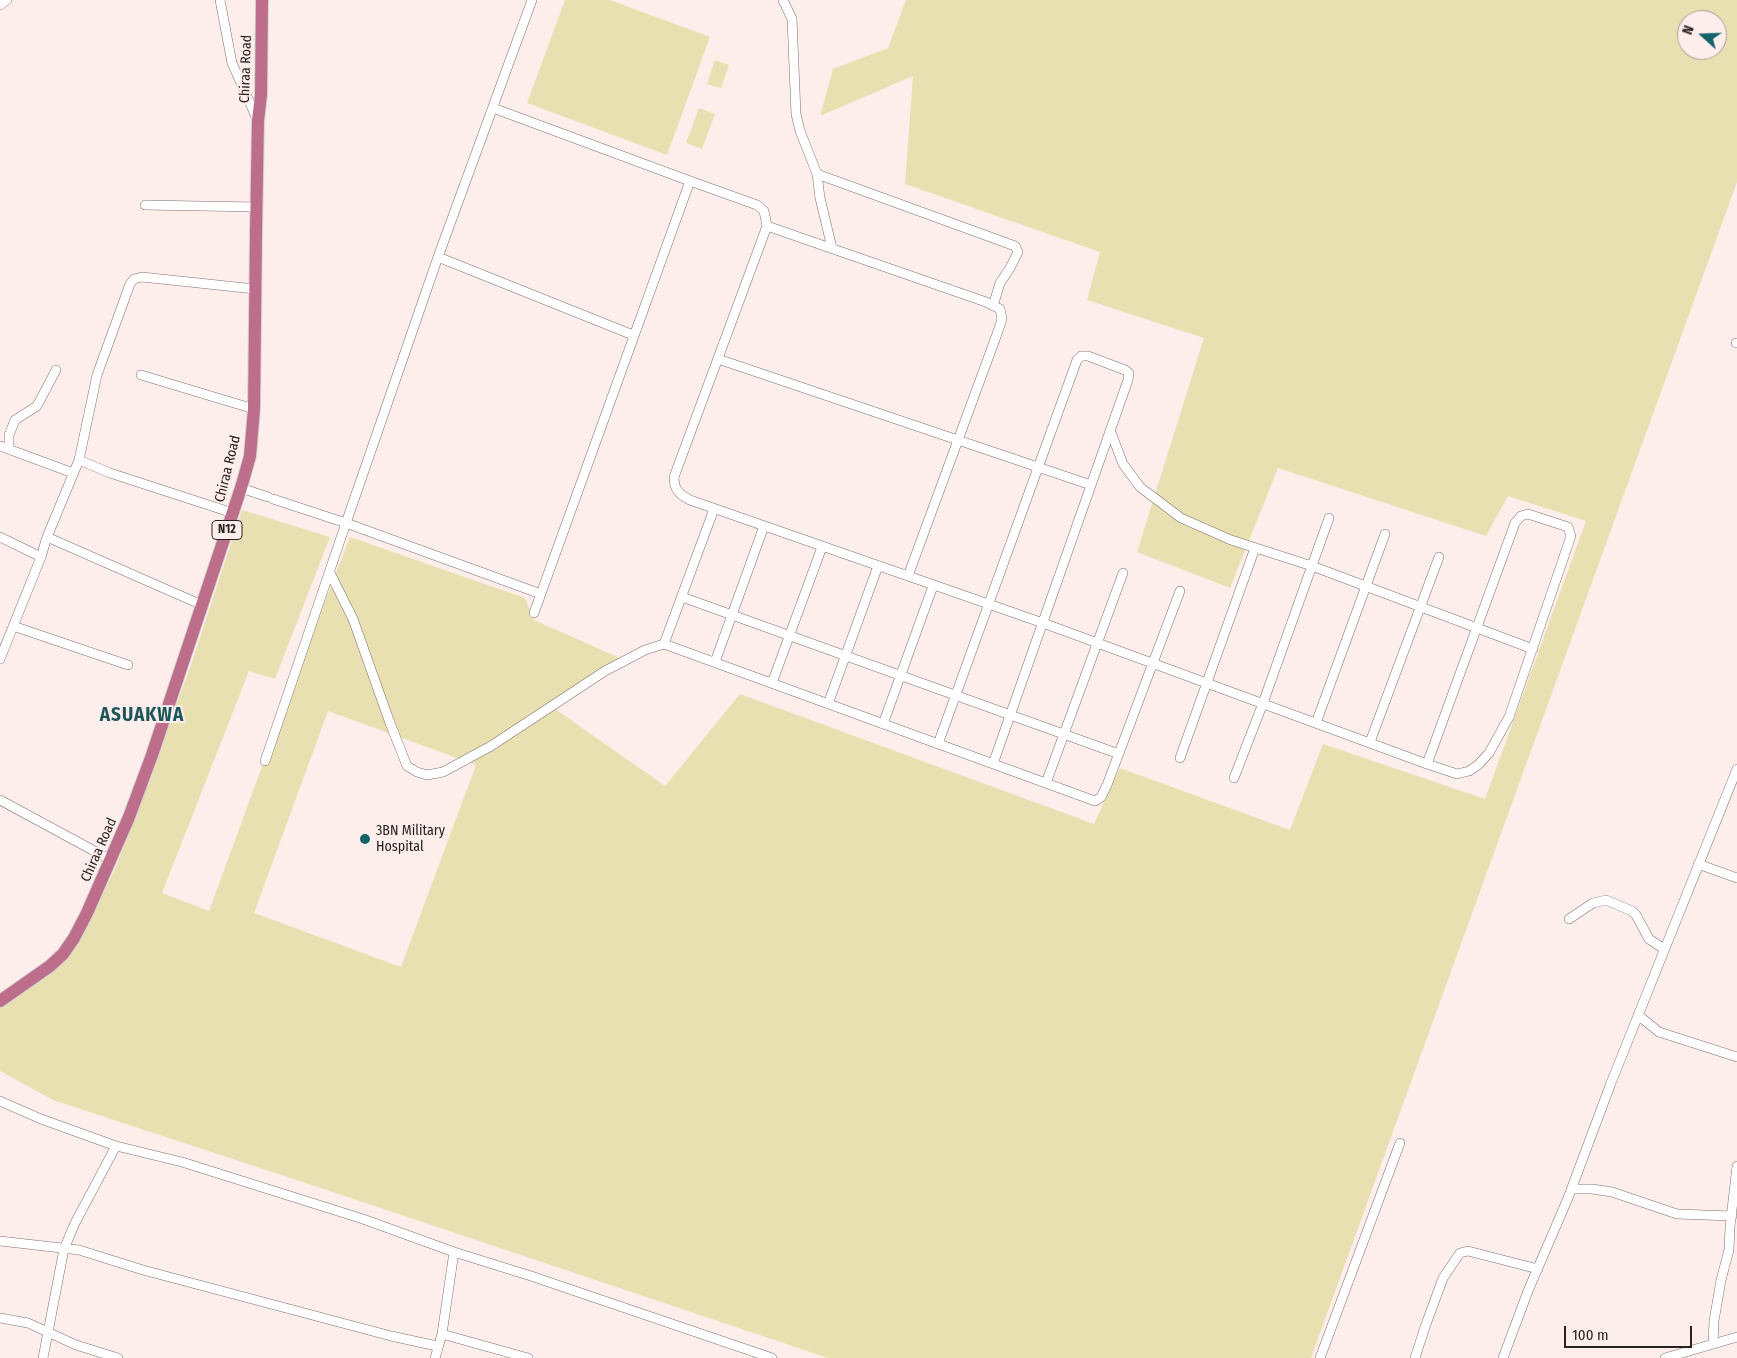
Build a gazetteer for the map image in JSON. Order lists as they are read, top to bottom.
{
  "streets": {
    "highway": ["Chiraa Road", "N12"]
  },
  "districts": ["ASUAKWA"],
  "places": ["3BN Military Hospital"],
  "scale_bar": "100 m",
  "north": "left"
}
